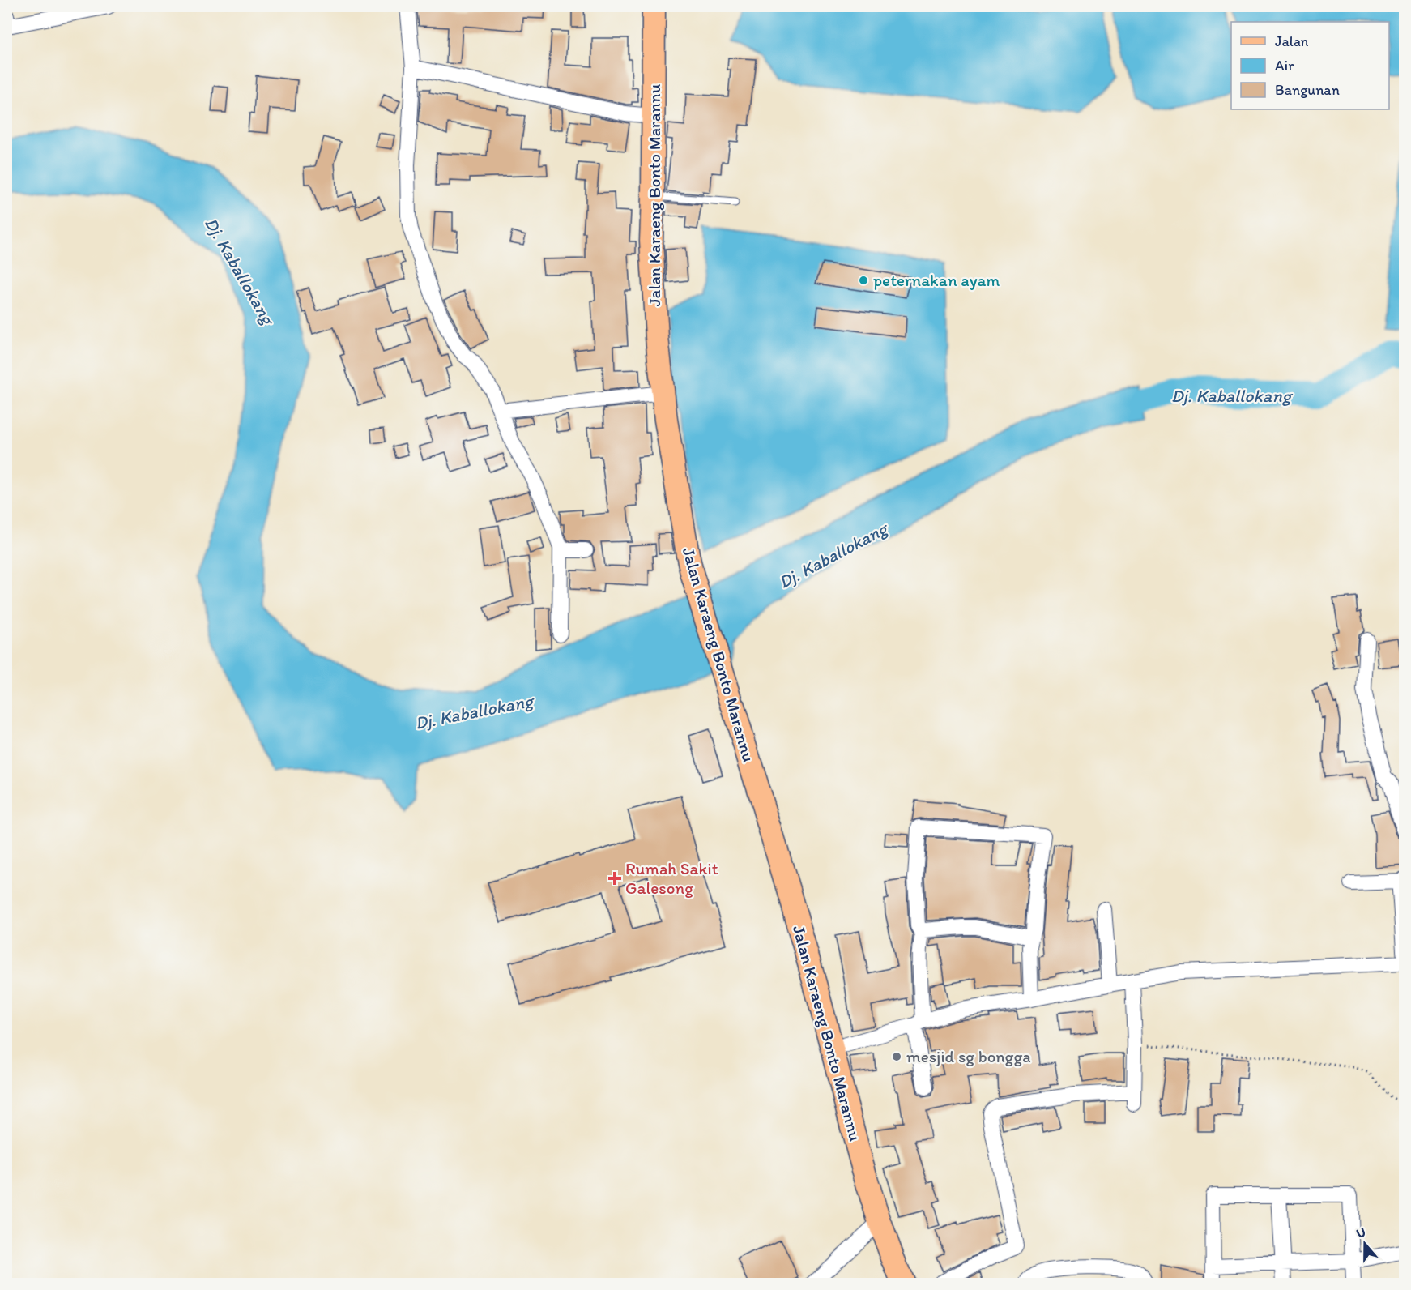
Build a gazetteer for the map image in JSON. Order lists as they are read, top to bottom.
{
  "streets": {
    "main road": ["Jalan Karaeng Bonto Marannu"]
  },
  "water": ["Dj. Kaballokang"],
  "places": {
    "other": ["peternakan ayam", "mesjid sg bongga"],
    "health": ["Rumah Sakit Galesong"]
  },
  "legend": ["Jalan", "Air", "Bangunan"],
  "north": "top"
}
